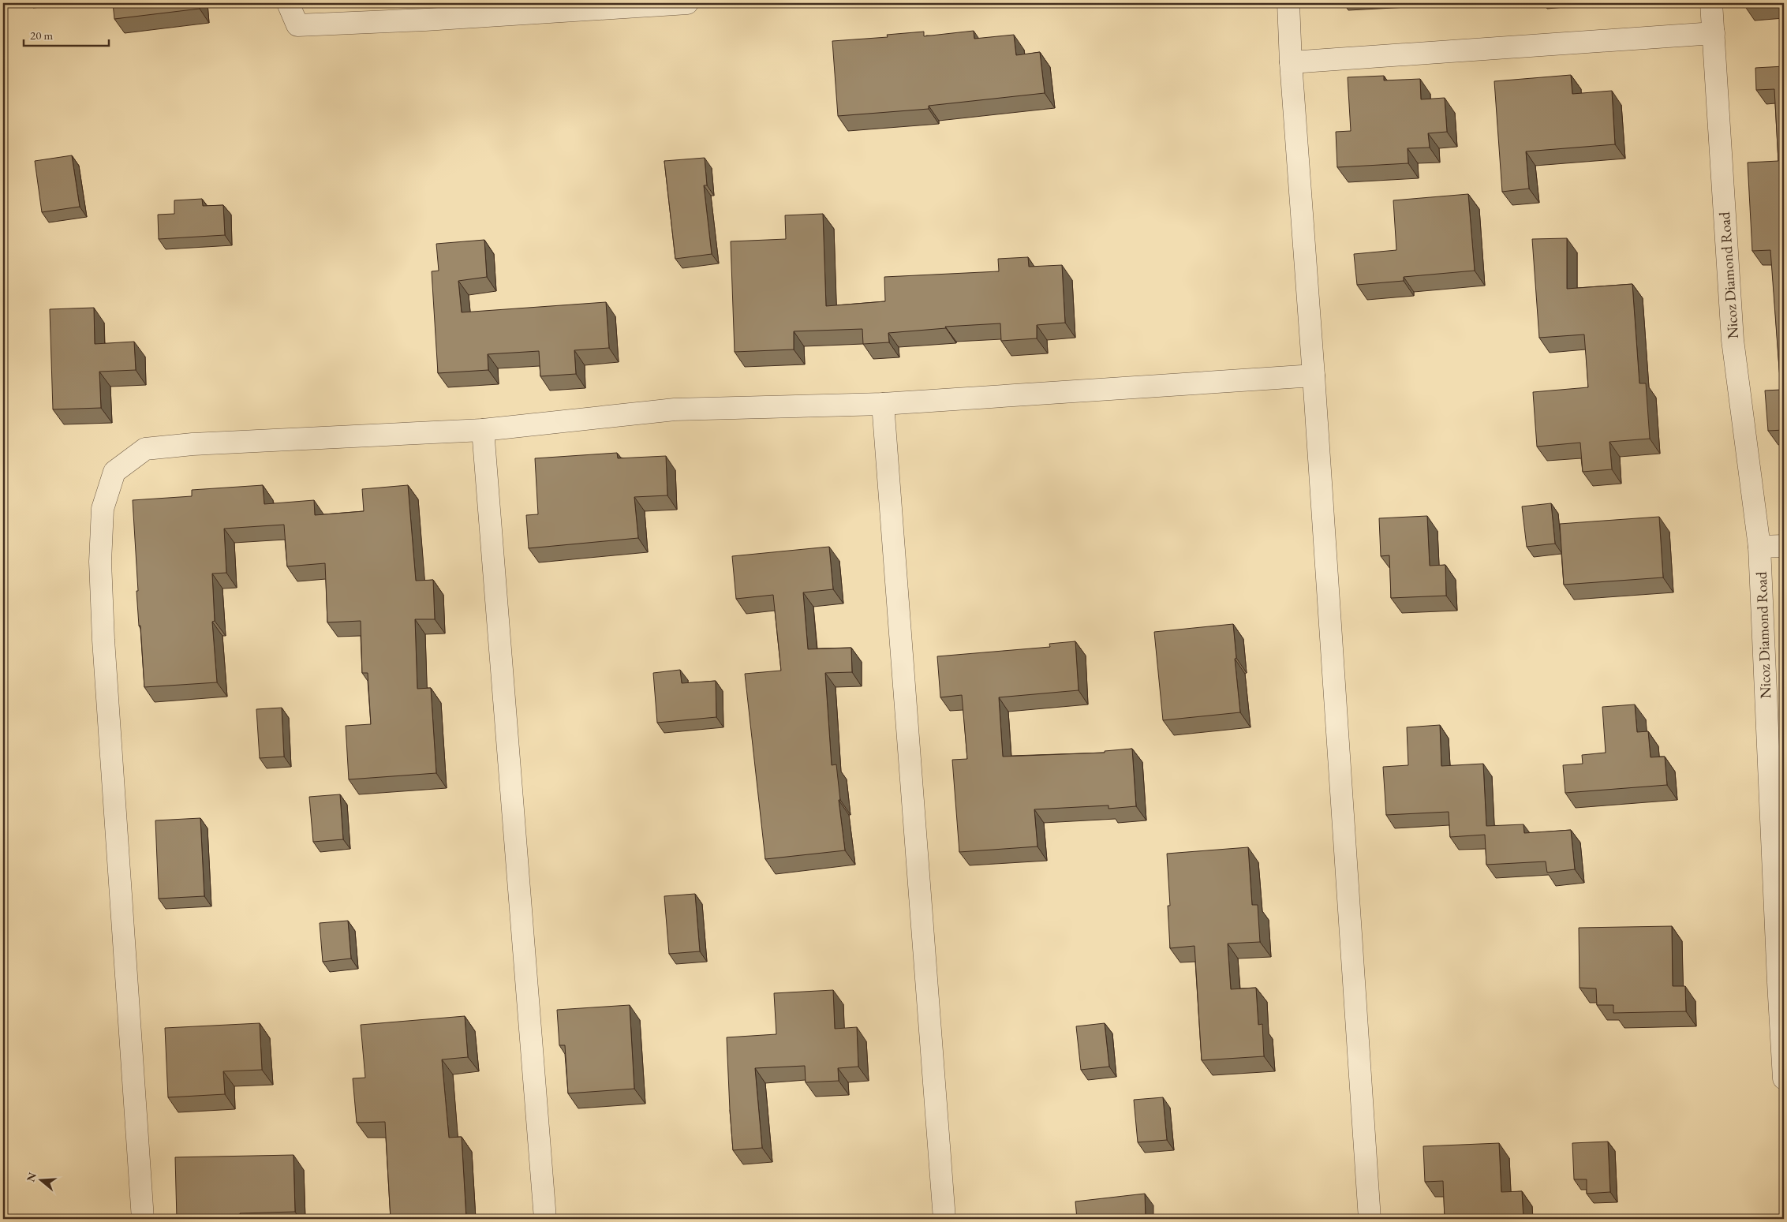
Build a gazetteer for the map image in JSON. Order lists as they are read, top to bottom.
{
  "streets": {
    "street": ["Nicoz Diamond Road"]
  },
  "scale_bar": "20 m",
  "north": "left"
}
